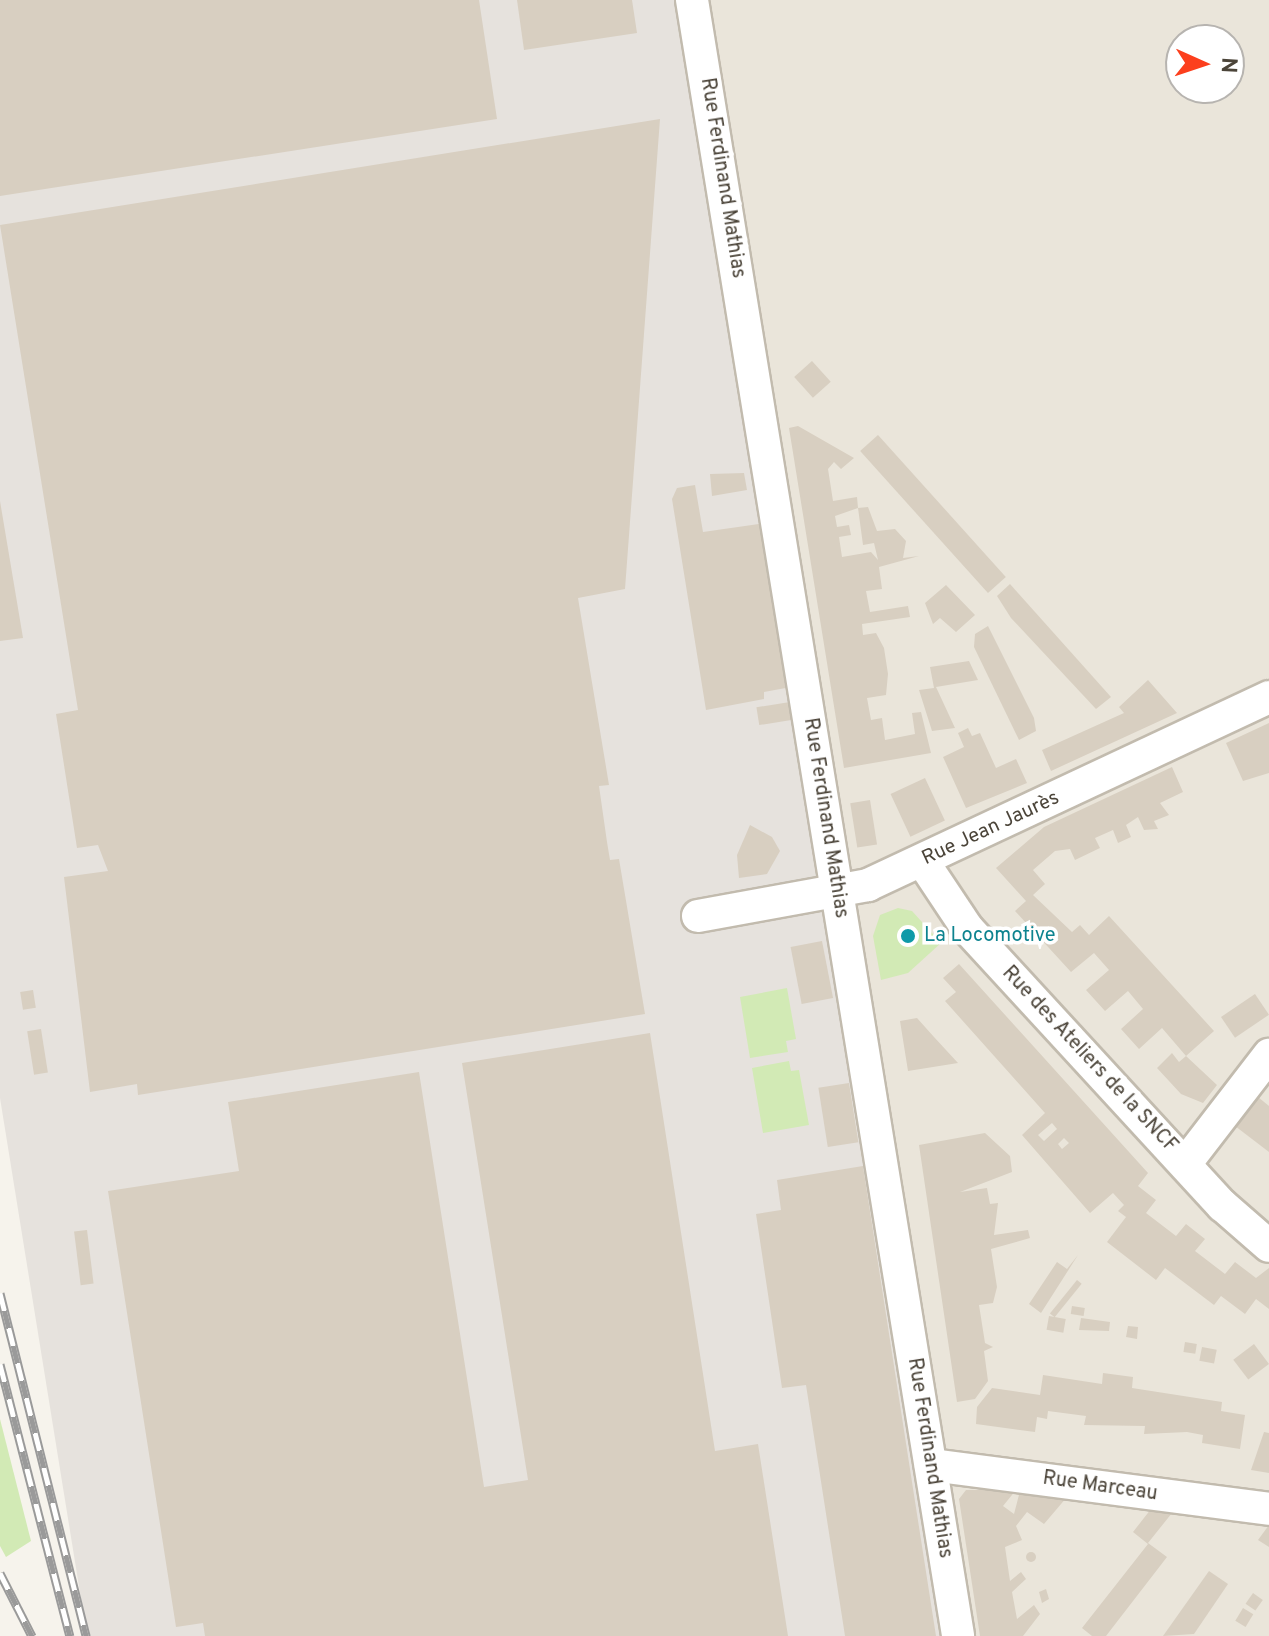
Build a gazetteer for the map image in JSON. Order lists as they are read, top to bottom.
{
  "streets": {
    "street": [
      "Rue Ferdinand Mathias",
      "Rue Jean Jaurès",
      "Rue des Ateliers de la SNCF",
      "Rue Marceau"
    ]
  },
  "crossings": [
    ["Rue Ferdinand Mathias", "Rue Jean Jaurès"],
    ["Rue Ferdinand Mathias", "Rue Marceau"],
    ["Rue Jean Jaurès", "Rue des Ateliers de la SNCF"]
  ],
  "places": ["La Locomotive"],
  "north": "right"
}
